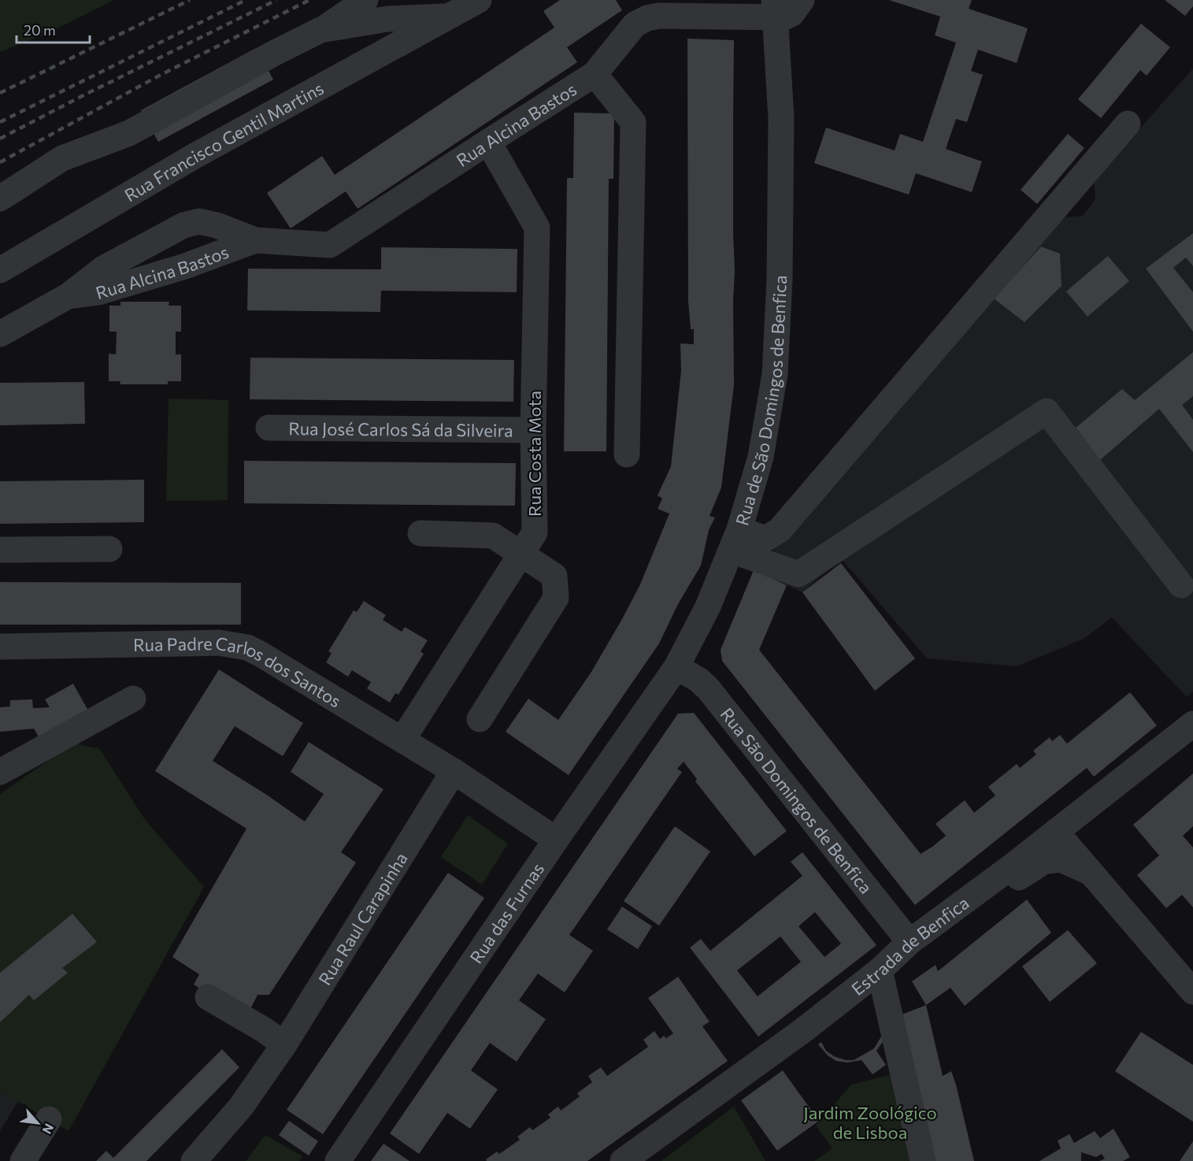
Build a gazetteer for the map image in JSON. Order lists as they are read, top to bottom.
{
  "streets": {
    "street": [
      "Rua Alcina Bastos",
      "Rua Francisco Gentil Martins",
      "Rua de São Domingos de Benfica",
      "Rua José Carlos Sá da Silveira",
      "Rua Costa Mota",
      "Rua Padre Carlos dos Santos",
      "Rua São Domingos de Benfica",
      "Rua das Furnas",
      "Rua Raul Carapinha",
      "Estrada de Benfica"
    ]
  },
  "crossings": [
    ["Rua Alcina Bastos", "Rua de São Domingos de Benfica"],
    ["Rua Alcina Bastos", "Rua Costa Mota"],
    ["Rua de São Domingos de Benfica", "Rua São Domingos de Benfica"],
    ["Rua de São Domingos de Benfica", "Rua das Furnas"],
    ["Rua José Carlos Sá da Silveira", "Rua Costa Mota"],
    ["Rua Costa Mota", "Rua Padre Carlos dos Santos"],
    ["Rua Padre Carlos dos Santos", "Rua Raul Carapinha"],
    ["Rua São Domingos de Benfica", "Rua das Furnas"],
    ["Rua São Domingos de Benfica", "Estrada de Benfica"]
  ],
  "parks": ["Jardim Zoológico de Lisboa"],
  "scale_bar": "20 m",
  "north": "bottom right"
}
